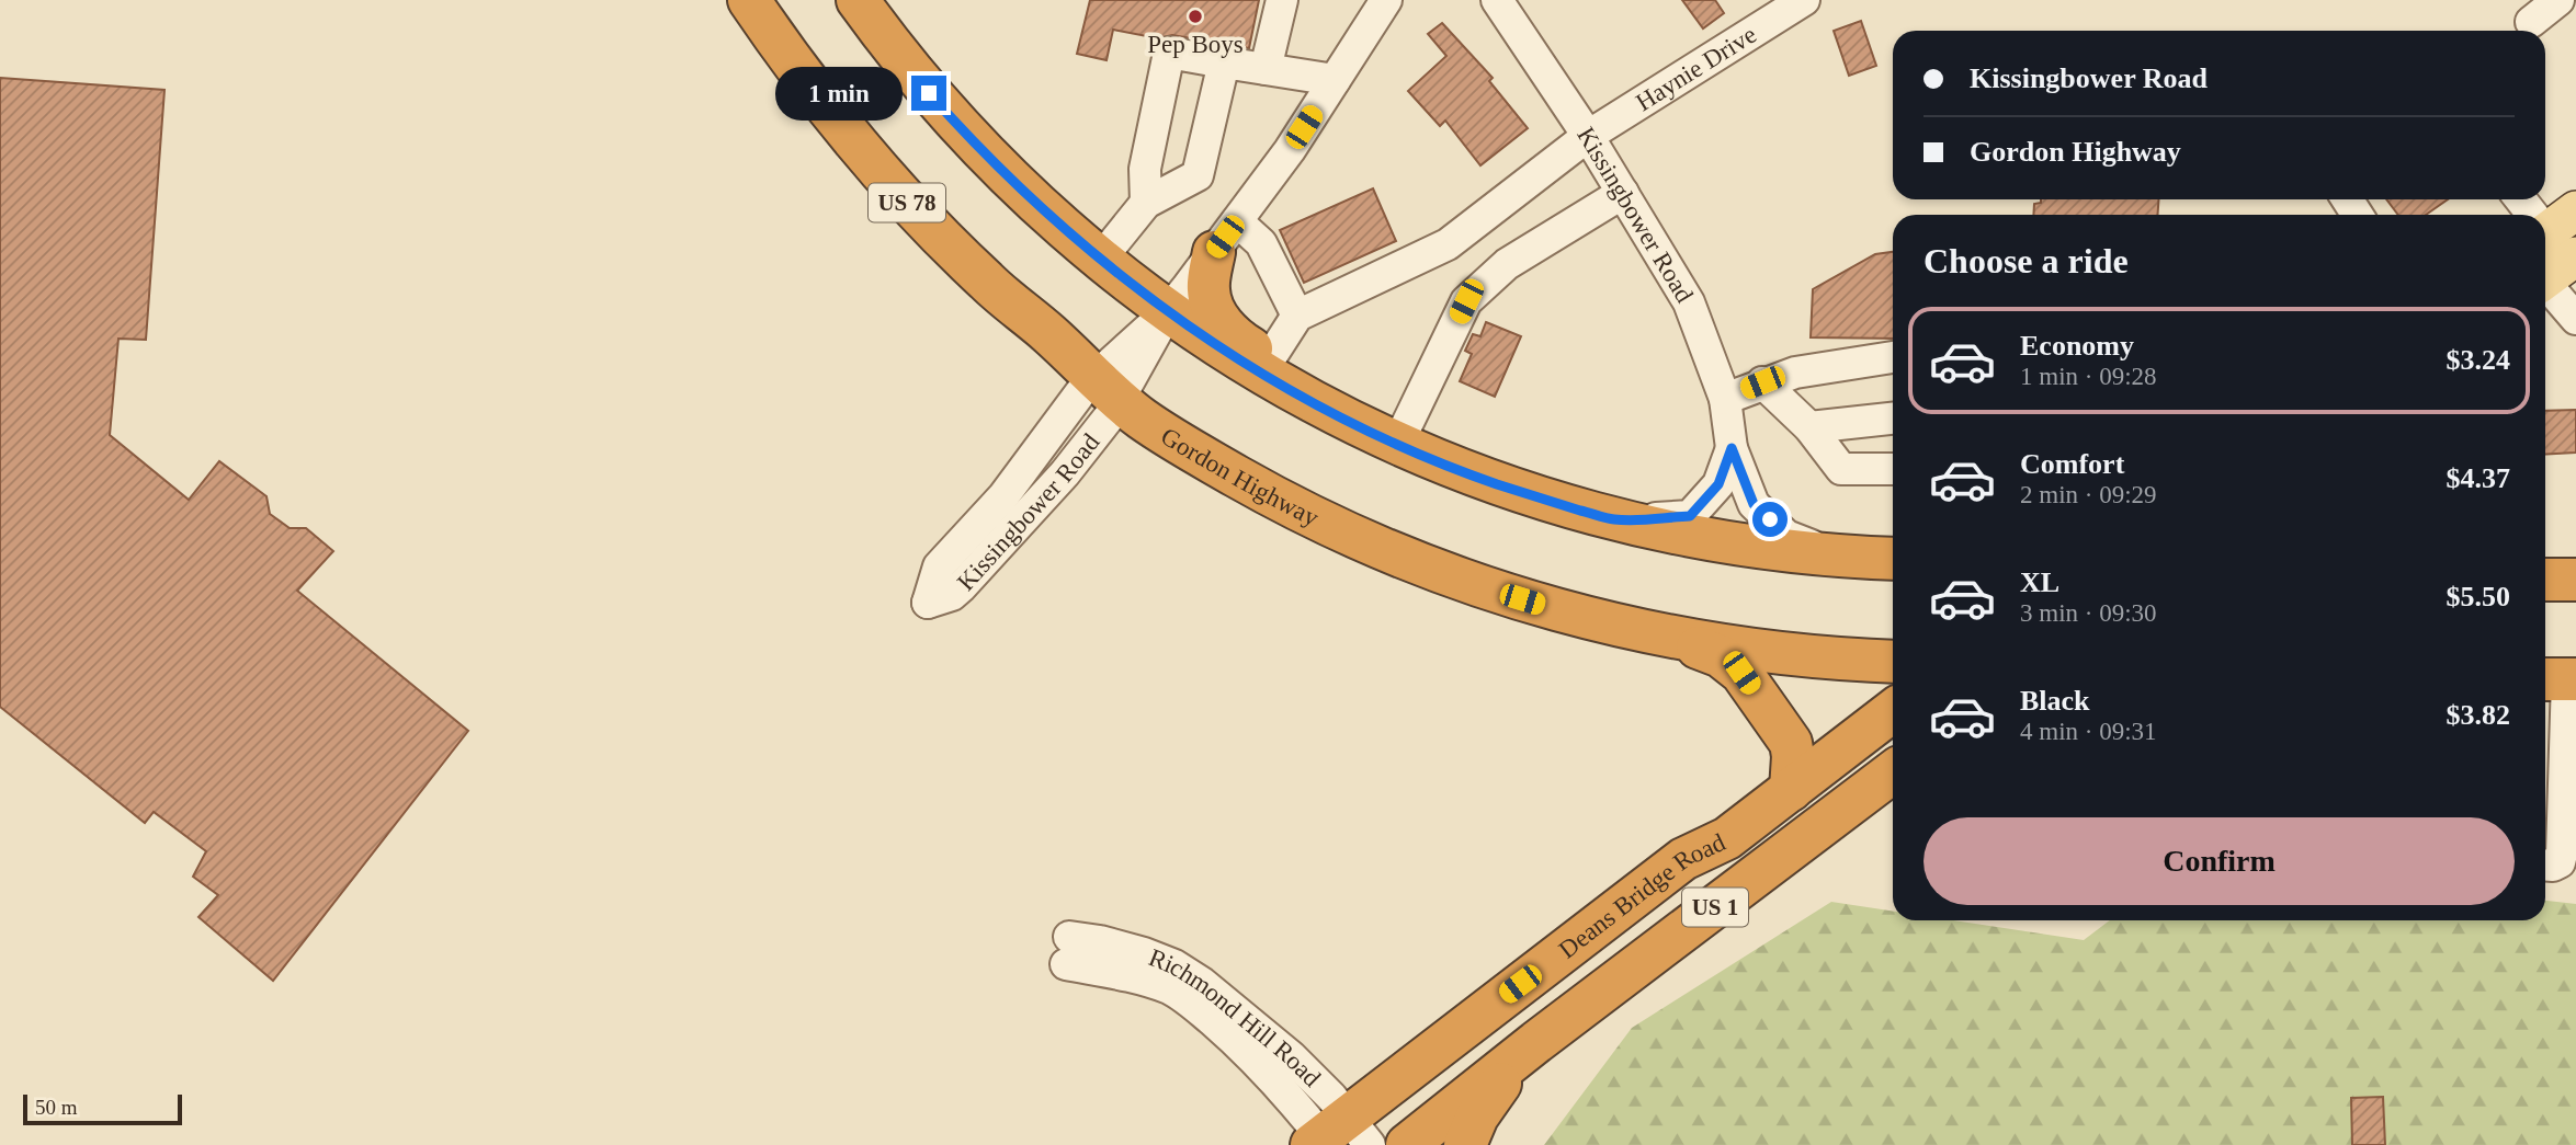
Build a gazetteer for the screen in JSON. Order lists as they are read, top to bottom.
{
  "streets": {
    "highway": [
      "US 78",
      "Gordon Highway",
      "Deans Bridge Road",
      "US 1"
    ],
    "street": ["Haynie Drive", "Kissingbower Road", "Richmond Hill Road"]
  },
  "crossings": [
    ["Haynie Drive", "Kissingbower Road"],
    ["Kissingbower Road", "Gordon Highway"],
    ["Deans Bridge Road", "US 1"],
    ["Deans Bridge Road", "Richmond Hill Road"]
  ],
  "places": ["Pep Boys"],
  "scale_bar": "50 m",
  "page": {
    "banner": ["Kissingbower Road", "Gordon Highway"],
    "bubble": "1 min",
    "heading": "Choose a ride",
    "list": [
      {
        "name": "Economy",
        "note": "1 min · 09:28",
        "value": "$3.24"
      },
      {
        "name": "Comfort",
        "note": "2 min · 09:29",
        "value": "$4.37"
      },
      {
        "name": "XL",
        "note": "3 min · 09:30",
        "value": "$5.50"
      },
      {
        "name": "Black",
        "note": "4 min · 09:31",
        "value": "$3.82"
      }
    ],
    "buttons": "Confirm",
    "scale": "50 m"
  }
}
